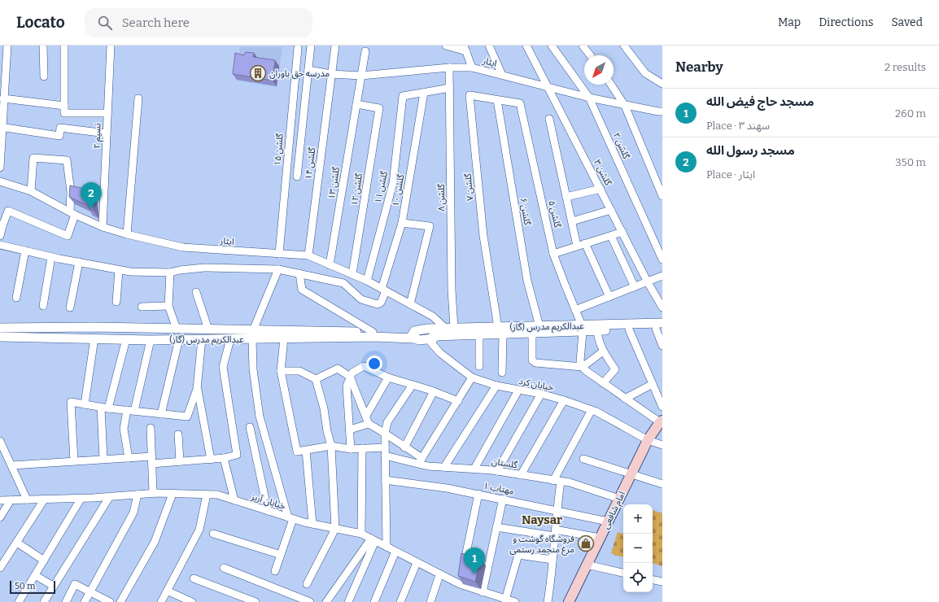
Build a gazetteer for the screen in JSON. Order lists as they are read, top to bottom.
{
  "streets": {
    "main road": ["امام شافعی"],
    "street": [
      "ایثار",
      "نسیم ۲",
      "گلشن ۲",
      "گلشن ۱۵",
      "گلشن ۱۴",
      "گلشن ۳",
      "گلشن ۱۳",
      "گلشن ۱۱",
      "گلشن ۷",
      "گلشن ۱۲",
      "گلشن ۱۰",
      "گلشن ۸",
      "گلشن ۶",
      "گلشن ۵",
      "عبدالکریم مدرس (گاز)",
      "خیابان کرد",
      "گلستان",
      "مهتاب ۱",
      "خیابان آریز"
    ]
  },
  "crossings": [
    ["ایثار", "نسیم ۲"],
    ["ایثار", "گلشن ۲"],
    ["ایثار", "گلشن ۱۵"],
    ["ایثار", "گلشن ۱۴"],
    ["ایثار", "گلشن ۳"],
    ["ایثار", "گلشن ۱۳"],
    ["ایثار", "گلشن ۱۱"],
    ["ایثار", "گلشن ۱۲"],
    ["ایثار", "گلشن ۱۰"],
    ["ایثار", "گلشن ۸"],
    ["ایثار", "عبدالکریم مدرس (گاز)"],
    ["گلشن ۱۳", "گلشن ۱۲"],
    ["گلشن ۱۱", "گلشن ۱۰"],
    ["گلشن ۷", "گلشن ۶"],
    ["گلشن ۷", "گلشن ۵"],
    ["گلشن ۷", "عبدالکریم مدرس (گاز)"],
    ["گلشن ۸", "عبدالکریم مدرس (گاز)"],
    ["گلشن ۶", "عبدالکریم مدرس (گاز)"],
    ["گلشن ۵", "عبدالکریم مدرس (گاز)"],
    ["عبدالکریم مدرس (گاز)", "خیابان کرد"],
    ["خیابان کرد", "امام شافعی"],
    ["گلستان", "امام شافعی"],
    ["مهتاب ۱", "امام شافعی"]
  ],
  "districts": ["Naysar"],
  "places": {
    "building": ["مدرسه حق باوران"],
    "shop": ["فروشگاه گوشت و مرغ منجمد رستمی"]
  },
  "scale_bar": "50 m",
  "north": "bottom left",
  "page": {
    "header": "Locato",
    "search": "Search here",
    "nav": ["Map", "Directions", "Saved"],
    "heading": ["Nearby", "2 results"],
    "list": [
      {
        "mark": "1",
        "name": "مسجد حاج فیض الله",
        "note": "Place · سهند ۳",
        "value": "260 m"
      },
      {
        "mark": "2",
        "name": "مسجد رسول الله",
        "note": "Place · ایثار",
        "value": "350 m"
      }
    ],
    "pins": ["2", "1"],
    "map_buttons": ["+", "−"],
    "scale": "50 m"
  }
}
